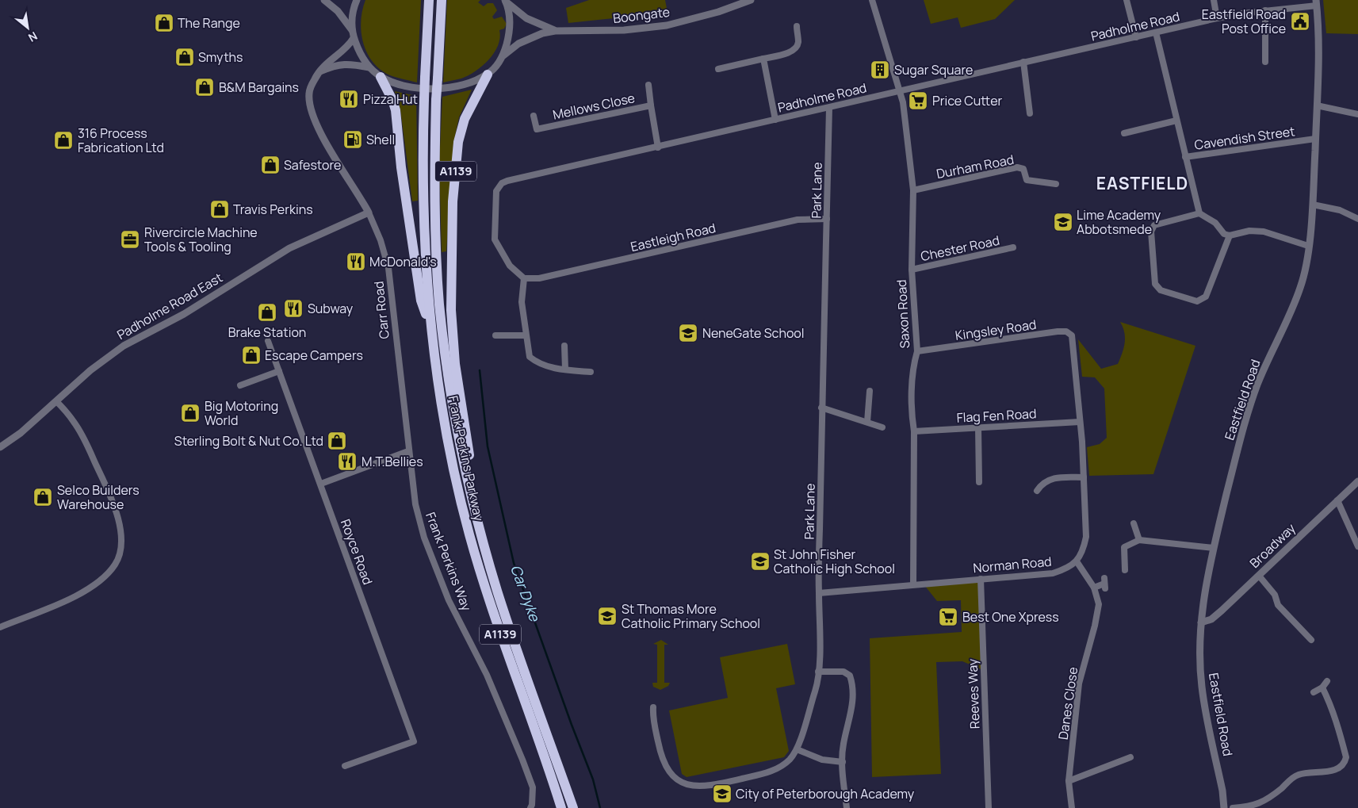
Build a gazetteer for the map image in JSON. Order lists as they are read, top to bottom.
{
  "streets": {
    "highway": ["A1139", "Frank Perkins Parkway"],
    "street": [
      "Boongate",
      "Padholme Road",
      "Mellows Close",
      "Cavendish Street",
      "Durham Road",
      "Park Lane",
      "Eastleigh Road",
      "Chester Road",
      "Padholme Road East",
      "Carr Road",
      "Saxon Road",
      "Kingsley Road",
      "Eastfield Road",
      "Flag Fen Road",
      "Broadway",
      "Royce Road",
      "Frank Perkins Way",
      "Norman Road",
      "Reeves Way",
      "Danes Close"
    ]
  },
  "crossings": [
    ["Padholme Road", "Mellows Close"],
    ["Padholme Road", "Cavendish Street"],
    ["Padholme Road", "Park Lane"],
    ["Padholme Road", "Eastleigh Road"],
    ["Padholme Road", "Saxon Road"],
    ["Padholme Road", "Eastfield Road"],
    ["Cavendish Street", "Eastfield Road"],
    ["Durham Road", "Saxon Road"],
    ["A1139", "Frank Perkins Parkway"],
    ["Park Lane", "Eastleigh Road"],
    ["Park Lane", "Norman Road"],
    ["Chester Road", "Saxon Road"],
    ["Padholme Road East", "Carr Road"],
    ["Carr Road", "Frank Perkins Way"],
    ["Saxon Road", "Kingsley Road"],
    ["Saxon Road", "Flag Fen Road"],
    ["Saxon Road", "Norman Road"],
    ["Kingsley Road", "Flag Fen Road"],
    ["Eastfield Road", "Broadway"],
    ["Norman Road", "Reeves Way"],
    ["Norman Road", "Danes Close"]
  ],
  "districts": ["EASTFIELD"],
  "water": ["Car Dyke"],
  "places": {
    "public building": ["Eastfield Road Post Office"],
    "shop": [
      "The Range",
      "Smyths",
      "B&M Bargains",
      "316 Process Fabrication Ltd",
      "Safestore",
      "Travis Perkins",
      "Brake Station",
      "Escape Campers",
      "Big Motoring World",
      "Sterling Bolt & Nut Co. Ltd",
      "Selco Builders Warehouse"
    ],
    "building": ["Sugar Square"],
    "restaurant": [
      "Pizza Hut",
      "McDonald's",
      "Subway",
      "M.T.Bellies"
    ],
    "supermarket": ["Price Cutter", "Best One Xpress"],
    "fuel station": ["Shell"],
    "school or university": [
      "Lime Academy Abbotsmede",
      "NeneGate School",
      "St John Fisher Catholic High School",
      "St Thomas More Catholic Primary School",
      "City of Peterborough Academy"
    ],
    "office": ["Rivercircle Machine Tools & Tooling"]
  },
  "north": "bottom right"
}
